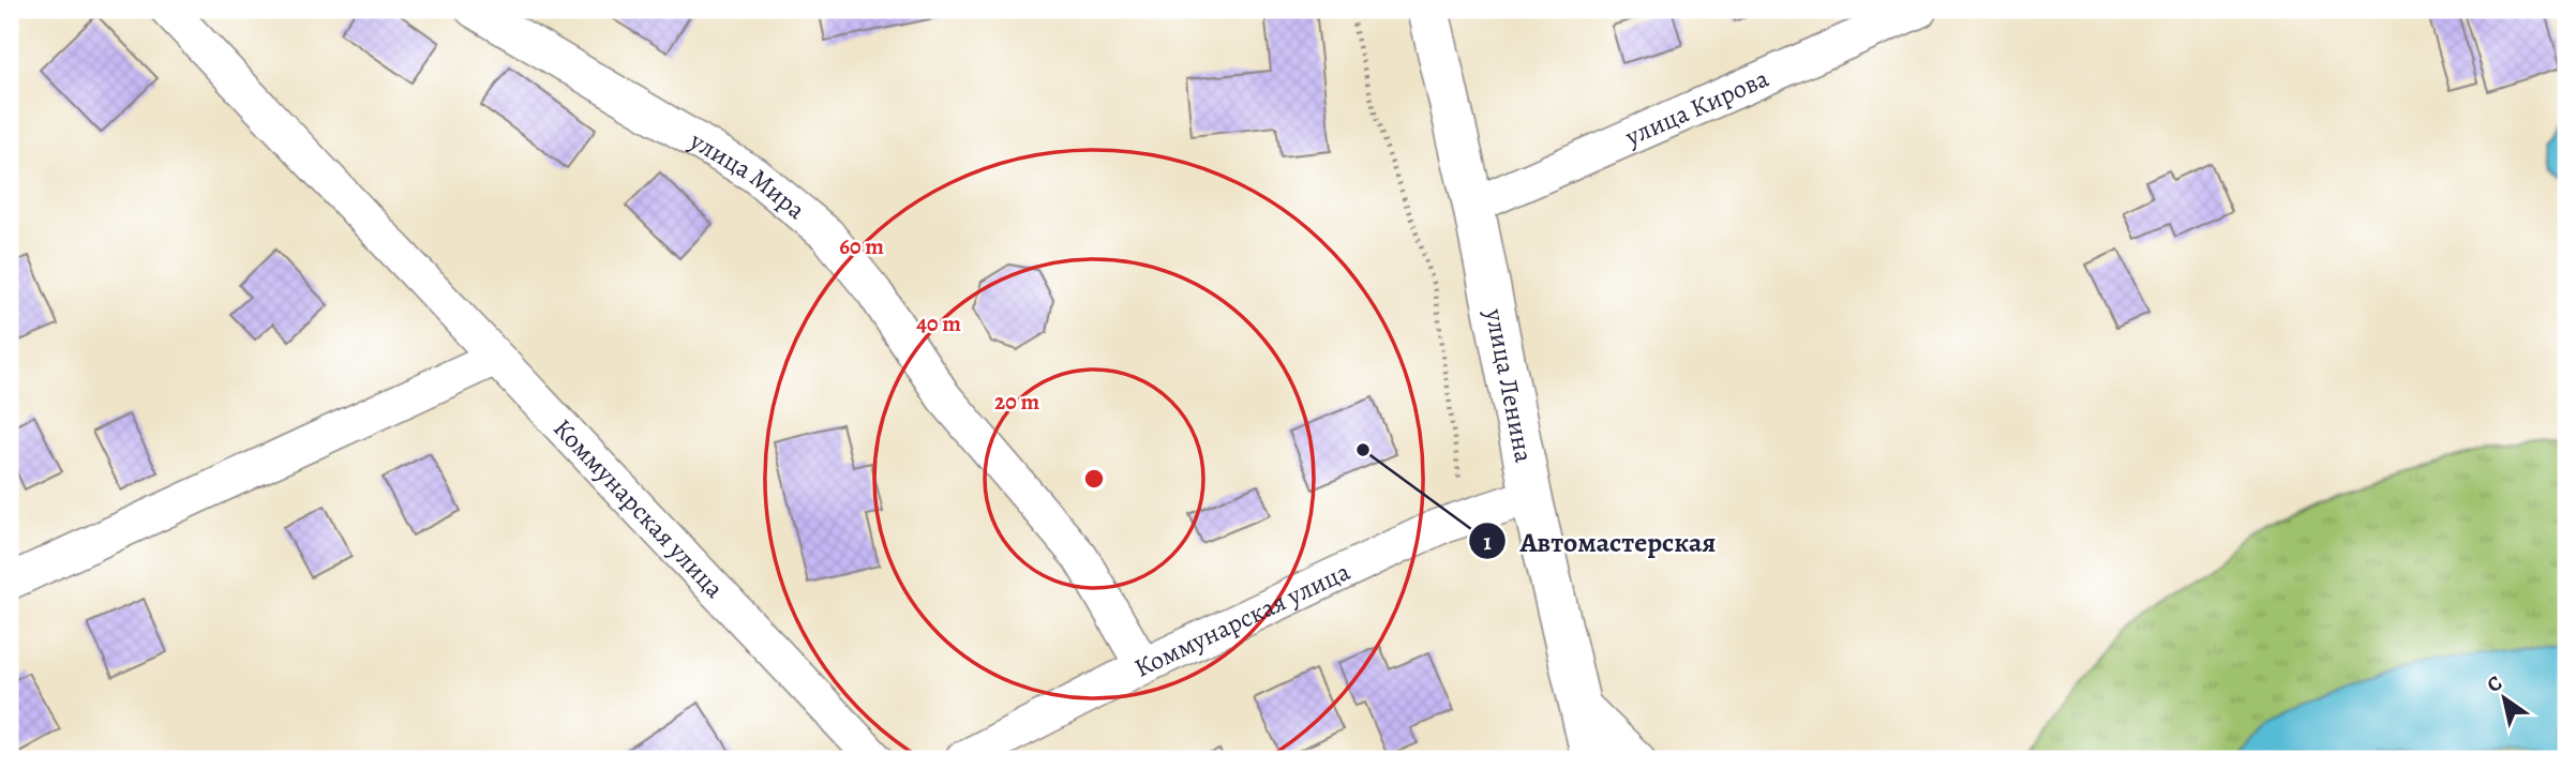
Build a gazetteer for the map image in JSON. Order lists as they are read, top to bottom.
{
  "streets": {
    "main road": ["улица Ленина"],
    "street": ["улица Кирова", "улица Мира", "Коммунарская улица"]
  },
  "crossings": [
    ["улица Кирова", "улица Ленина"],
    ["улица Мира", "Коммунарская улица"],
    ["улица Ленина", "Коммунарская улица"]
  ],
  "places": ["Автомастерская"],
  "north": "top left",
  "rings": ["60 m", "40 m", "20 m"]
}
